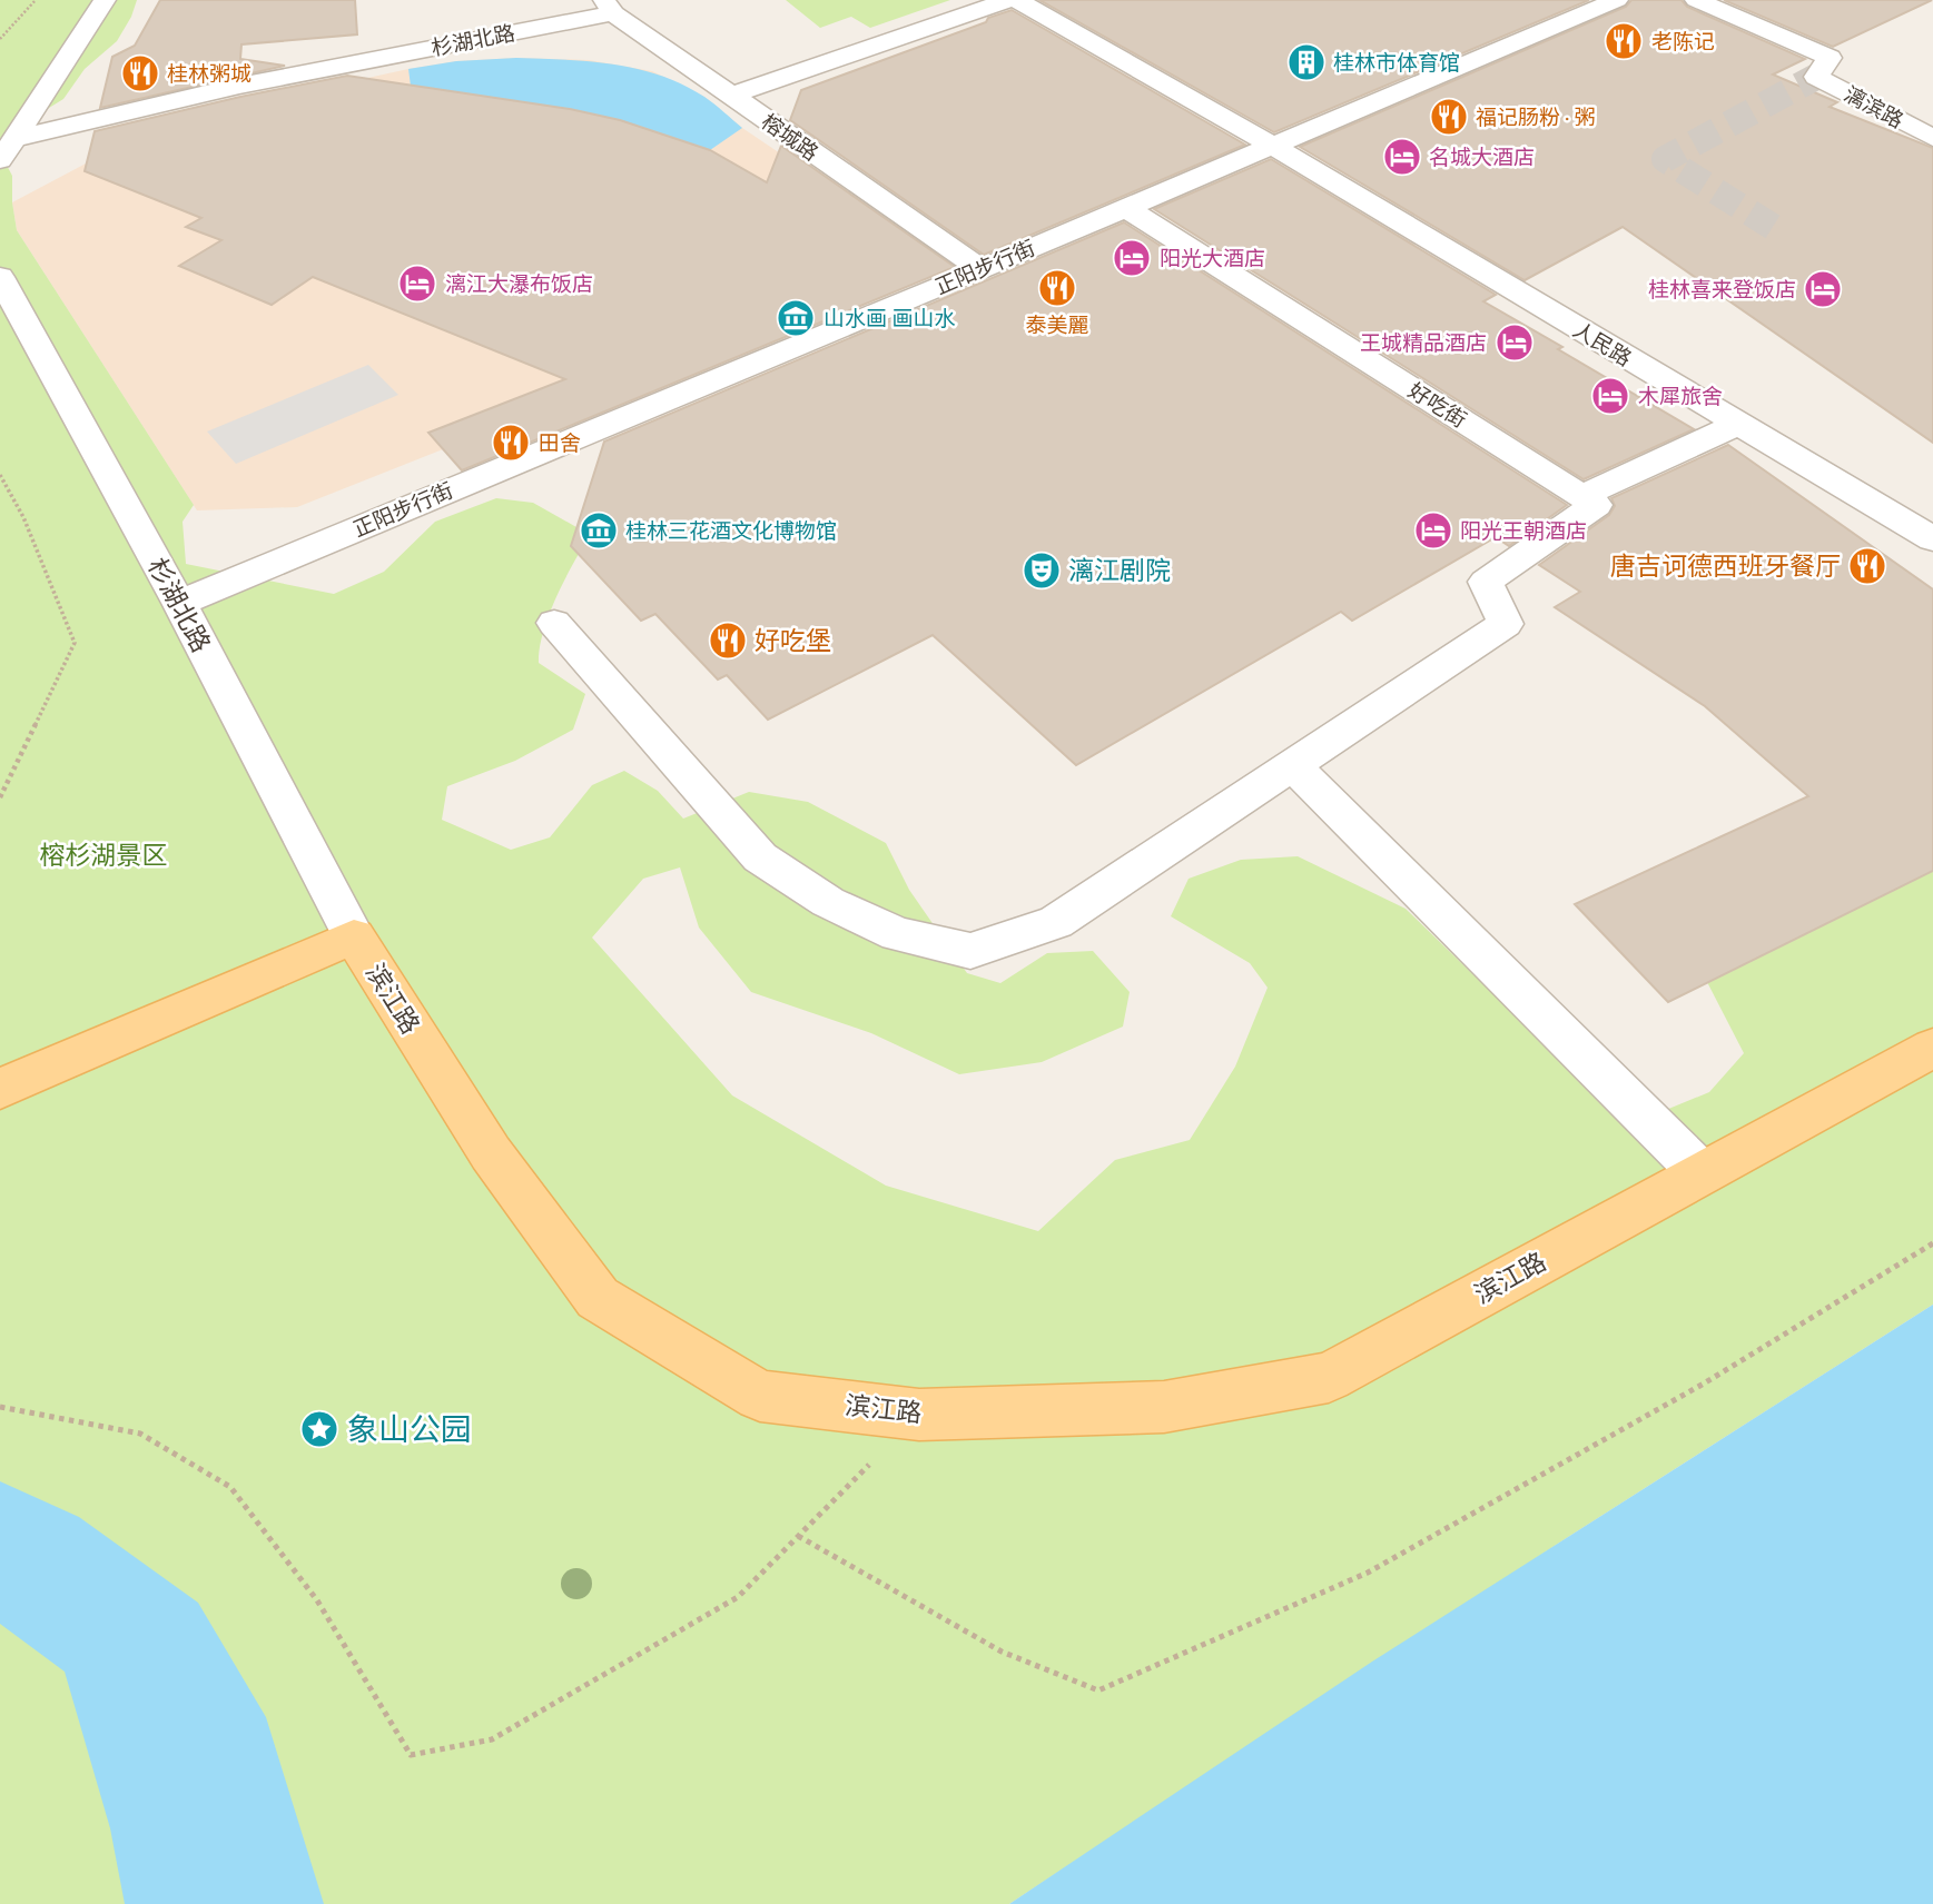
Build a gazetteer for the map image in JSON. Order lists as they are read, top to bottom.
{
  "streets": {
    "main road": ["滨江路"],
    "street": [
      "杉湖北路",
      "漓滨路",
      "榕城路",
      "正阳步行街",
      "人民路",
      "好吃街"
    ]
  },
  "crossings": [
    ["杉湖北路", "榕城路"],
    ["杉湖北路", "正阳步行街"],
    ["杉湖北路", "滨江路"],
    ["榕城路", "正阳步行街"],
    ["正阳步行街", "人民路"],
    ["正阳步行街", "好吃街"]
  ],
  "parks": ["榕杉湖景区"],
  "places": {
    "restaurant": [
      "老陈记",
      "桂林粥城",
      "福记肠粉 · 粥",
      "泰美麗",
      "田舍",
      "唐吉诃德西班牙餐厅",
      "好吃堡"
    ],
    "building": ["桂林市体育馆"],
    "hotel": [
      "名城大酒店",
      "阳光大酒店",
      "漓江大瀑布饭店",
      "桂林喜来登饭店",
      "王城精品酒店",
      "木犀旅舍",
      "阳光王朝酒店"
    ],
    "museum": ["山水画 画山水", "桂林三花酒文化博物馆"],
    "theatre": ["漓江剧院"],
    "place": ["象山公园"]
  }
}
